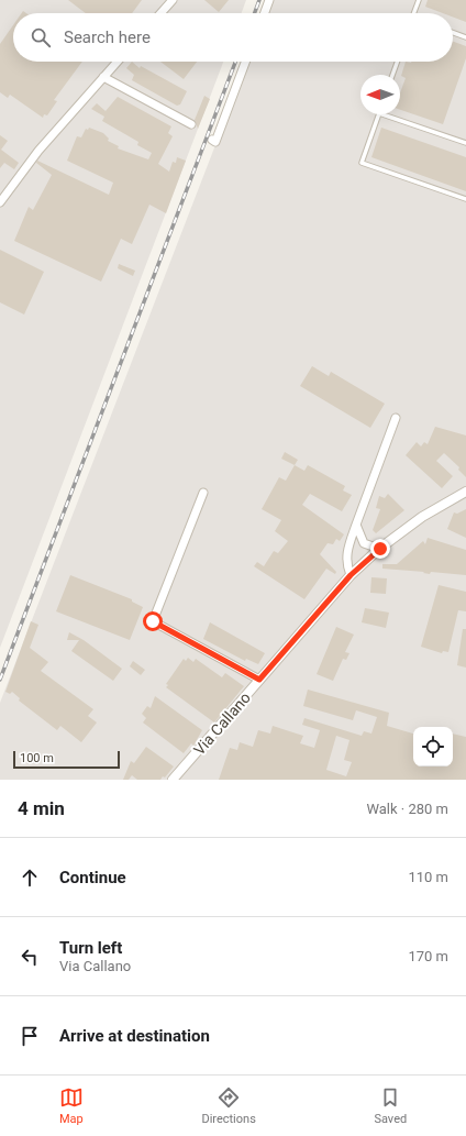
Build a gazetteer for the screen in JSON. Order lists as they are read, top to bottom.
{
  "streets": {
    "street": ["Via Callano"]
  },
  "scale_bar": "100 m",
  "north": "left",
  "page": {
    "search": "Search here",
    "scale": "100 m",
    "heading": ["4 min", "Walk · 280 m"],
    "list": [
      ["Continue", "110 m"],
      ["Turn left", "Via Callano", "170 m"],
      "Arrive at destination"
    ],
    "nav": ["Map", "Directions", "Saved"]
  }
}
